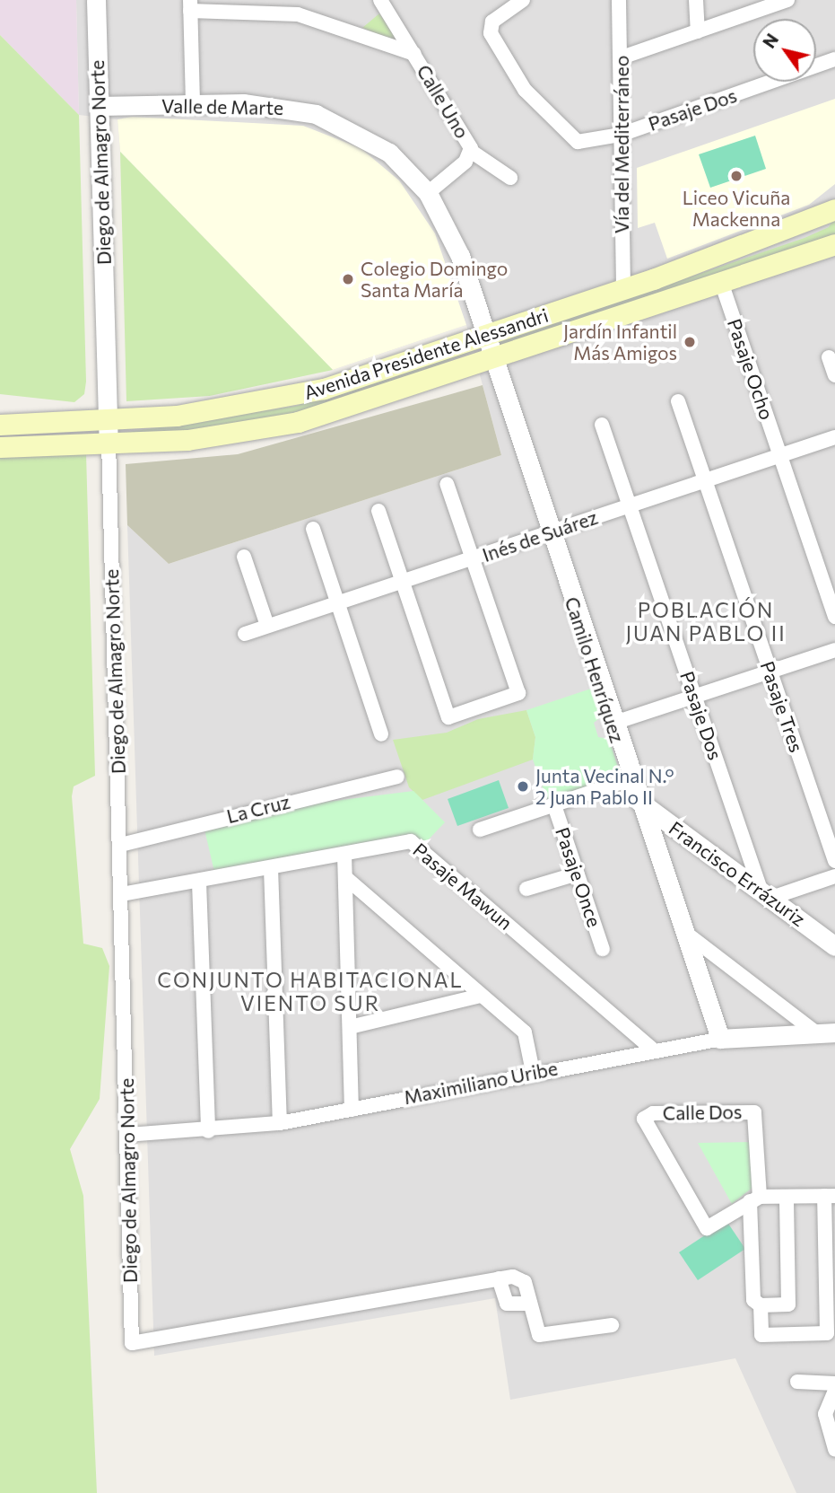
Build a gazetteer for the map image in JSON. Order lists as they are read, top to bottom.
{
  "streets": {
    "main road": ["Avenida Presidente Alessandri"],
    "street": [
      "Calle Uno",
      "Valle de Marte",
      "Pasaje Dos",
      "Vía del Mediterráneo",
      "Diego de Almagro Norte",
      "Pasaje Ocho",
      "Inés de Suárez",
      "Camilo Henríquez",
      "Pasaje Tres",
      "La Cruz",
      "Francisco Errázuriz",
      "Pasaje Once",
      "Pasaje Mawun",
      "Maximiliano Uribe",
      "Calle Dos"
    ]
  },
  "crossings": [
    ["Calle Uno", "Valle de Marte"],
    ["Valle de Marte", "Diego de Almagro Norte"],
    ["Valle de Marte", "Avenida Presidente Alessandri"],
    ["Valle de Marte", "Camilo Henríquez"],
    ["Pasaje Dos", "Vía del Mediterráneo"],
    ["Pasaje Dos", "Inés de Suárez"],
    ["Pasaje Dos", "Francisco Errázuriz"],
    ["Vía del Mediterráneo", "Avenida Presidente Alessandri"],
    ["Diego de Almagro Norte", "Avenida Presidente Alessandri"],
    ["Diego de Almagro Norte", "La Cruz"],
    ["Diego de Almagro Norte", "Pasaje Mawun"],
    ["Diego de Almagro Norte", "Maximiliano Uribe"],
    ["Avenida Presidente Alessandri", "Pasaje Ocho"],
    ["Avenida Presidente Alessandri", "Camilo Henríquez"],
    ["Pasaje Ocho", "Inés de Suárez"],
    ["Inés de Suárez", "Camilo Henríquez"],
    ["Inés de Suárez", "Pasaje Tres"],
    ["Camilo Henríquez", "Francisco Errázuriz"],
    ["Camilo Henríquez", "Maximiliano Uribe"],
    ["Pasaje Mawun", "Maximiliano Uribe"]
  ],
  "districts": ["POBLACIÓN JUAN PABLO II", "CONJUNTO HABITACIONAL VIENTO SUR"],
  "places": [
    "Liceo Vicuña Mackenna",
    "Colegio Domingo Santa María",
    "Jardín Infantil Más Amigos",
    "Junta Vecinal N.° 2 Juan Pablo II"
  ],
  "north": "top left"
}
